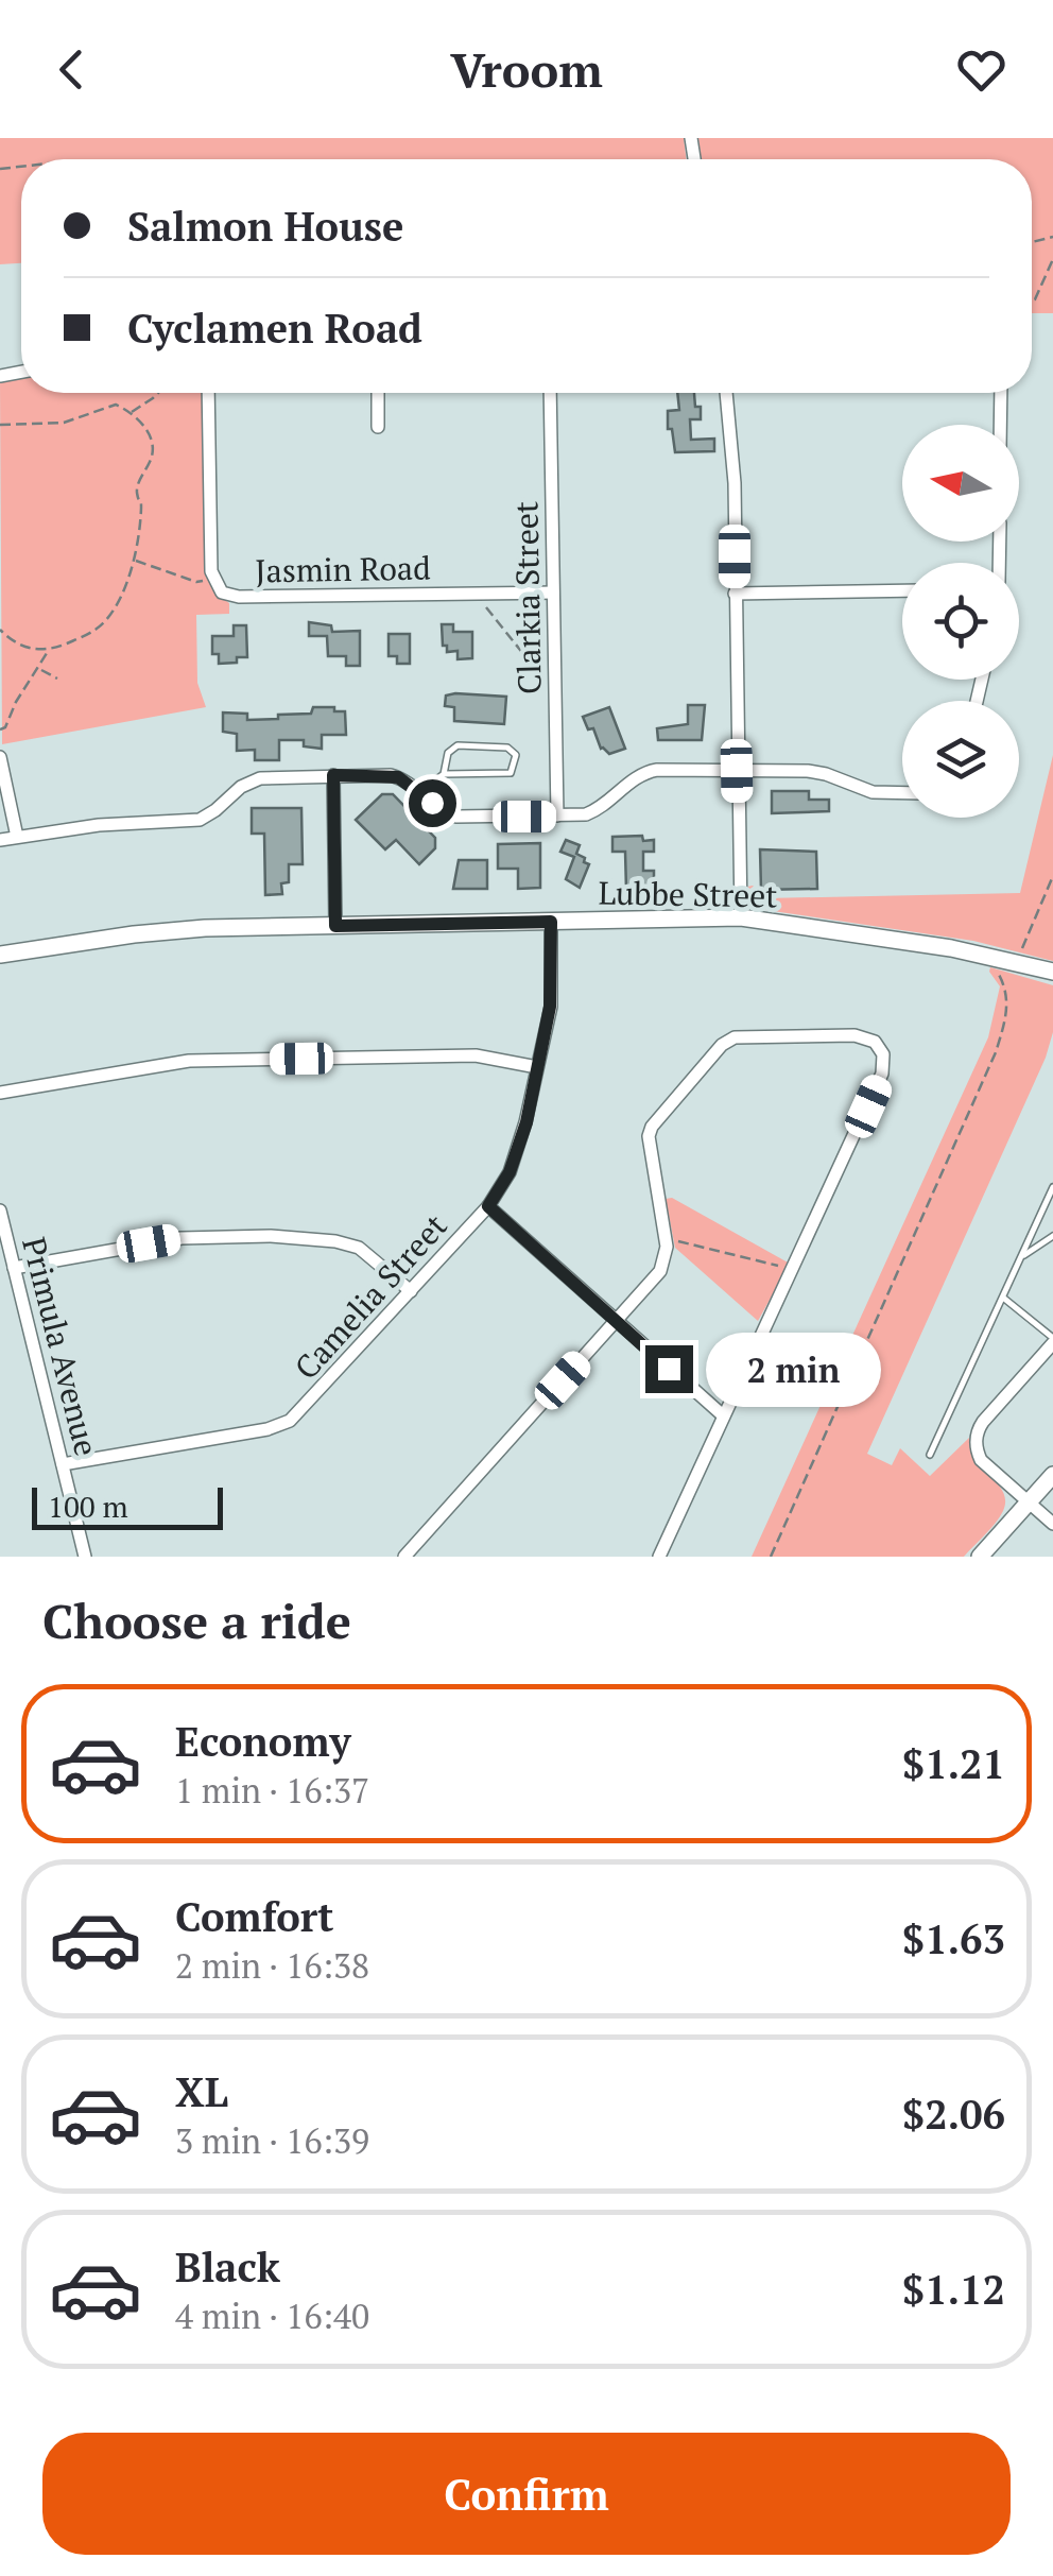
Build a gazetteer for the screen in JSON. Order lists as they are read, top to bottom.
{
  "streets": {
    "main road": ["Lubbe Street"],
    "street": [
      "Jasmin Road",
      "Clarkia Street",
      "Camelia Street",
      "Primula Avenue"
    ]
  },
  "crossings": [
    ["Jasmin Road", "Clarkia Street"],
    ["Lubbe Street", "Camelia Street"],
    ["Camelia Street", "Primula Avenue"]
  ],
  "scale_bar": "100 m",
  "north": "left",
  "page": {
    "header": "Vroom",
    "banner": ["Salmon House", "Cyclamen Road"],
    "bubble": "2 min",
    "scale": "100 m",
    "heading": "Choose a ride",
    "list": [
      {
        "name": "Economy",
        "note": "1 min · 16:37",
        "value": "$1.21"
      },
      {
        "name": "Comfort",
        "note": "2 min · 16:38",
        "value": "$1.63"
      },
      {
        "name": "XL",
        "note": "3 min · 16:39",
        "value": "$2.06"
      },
      {
        "name": "Black",
        "note": "4 min · 16:40",
        "value": "$1.12"
      }
    ],
    "buttons": "Confirm"
  }
}
